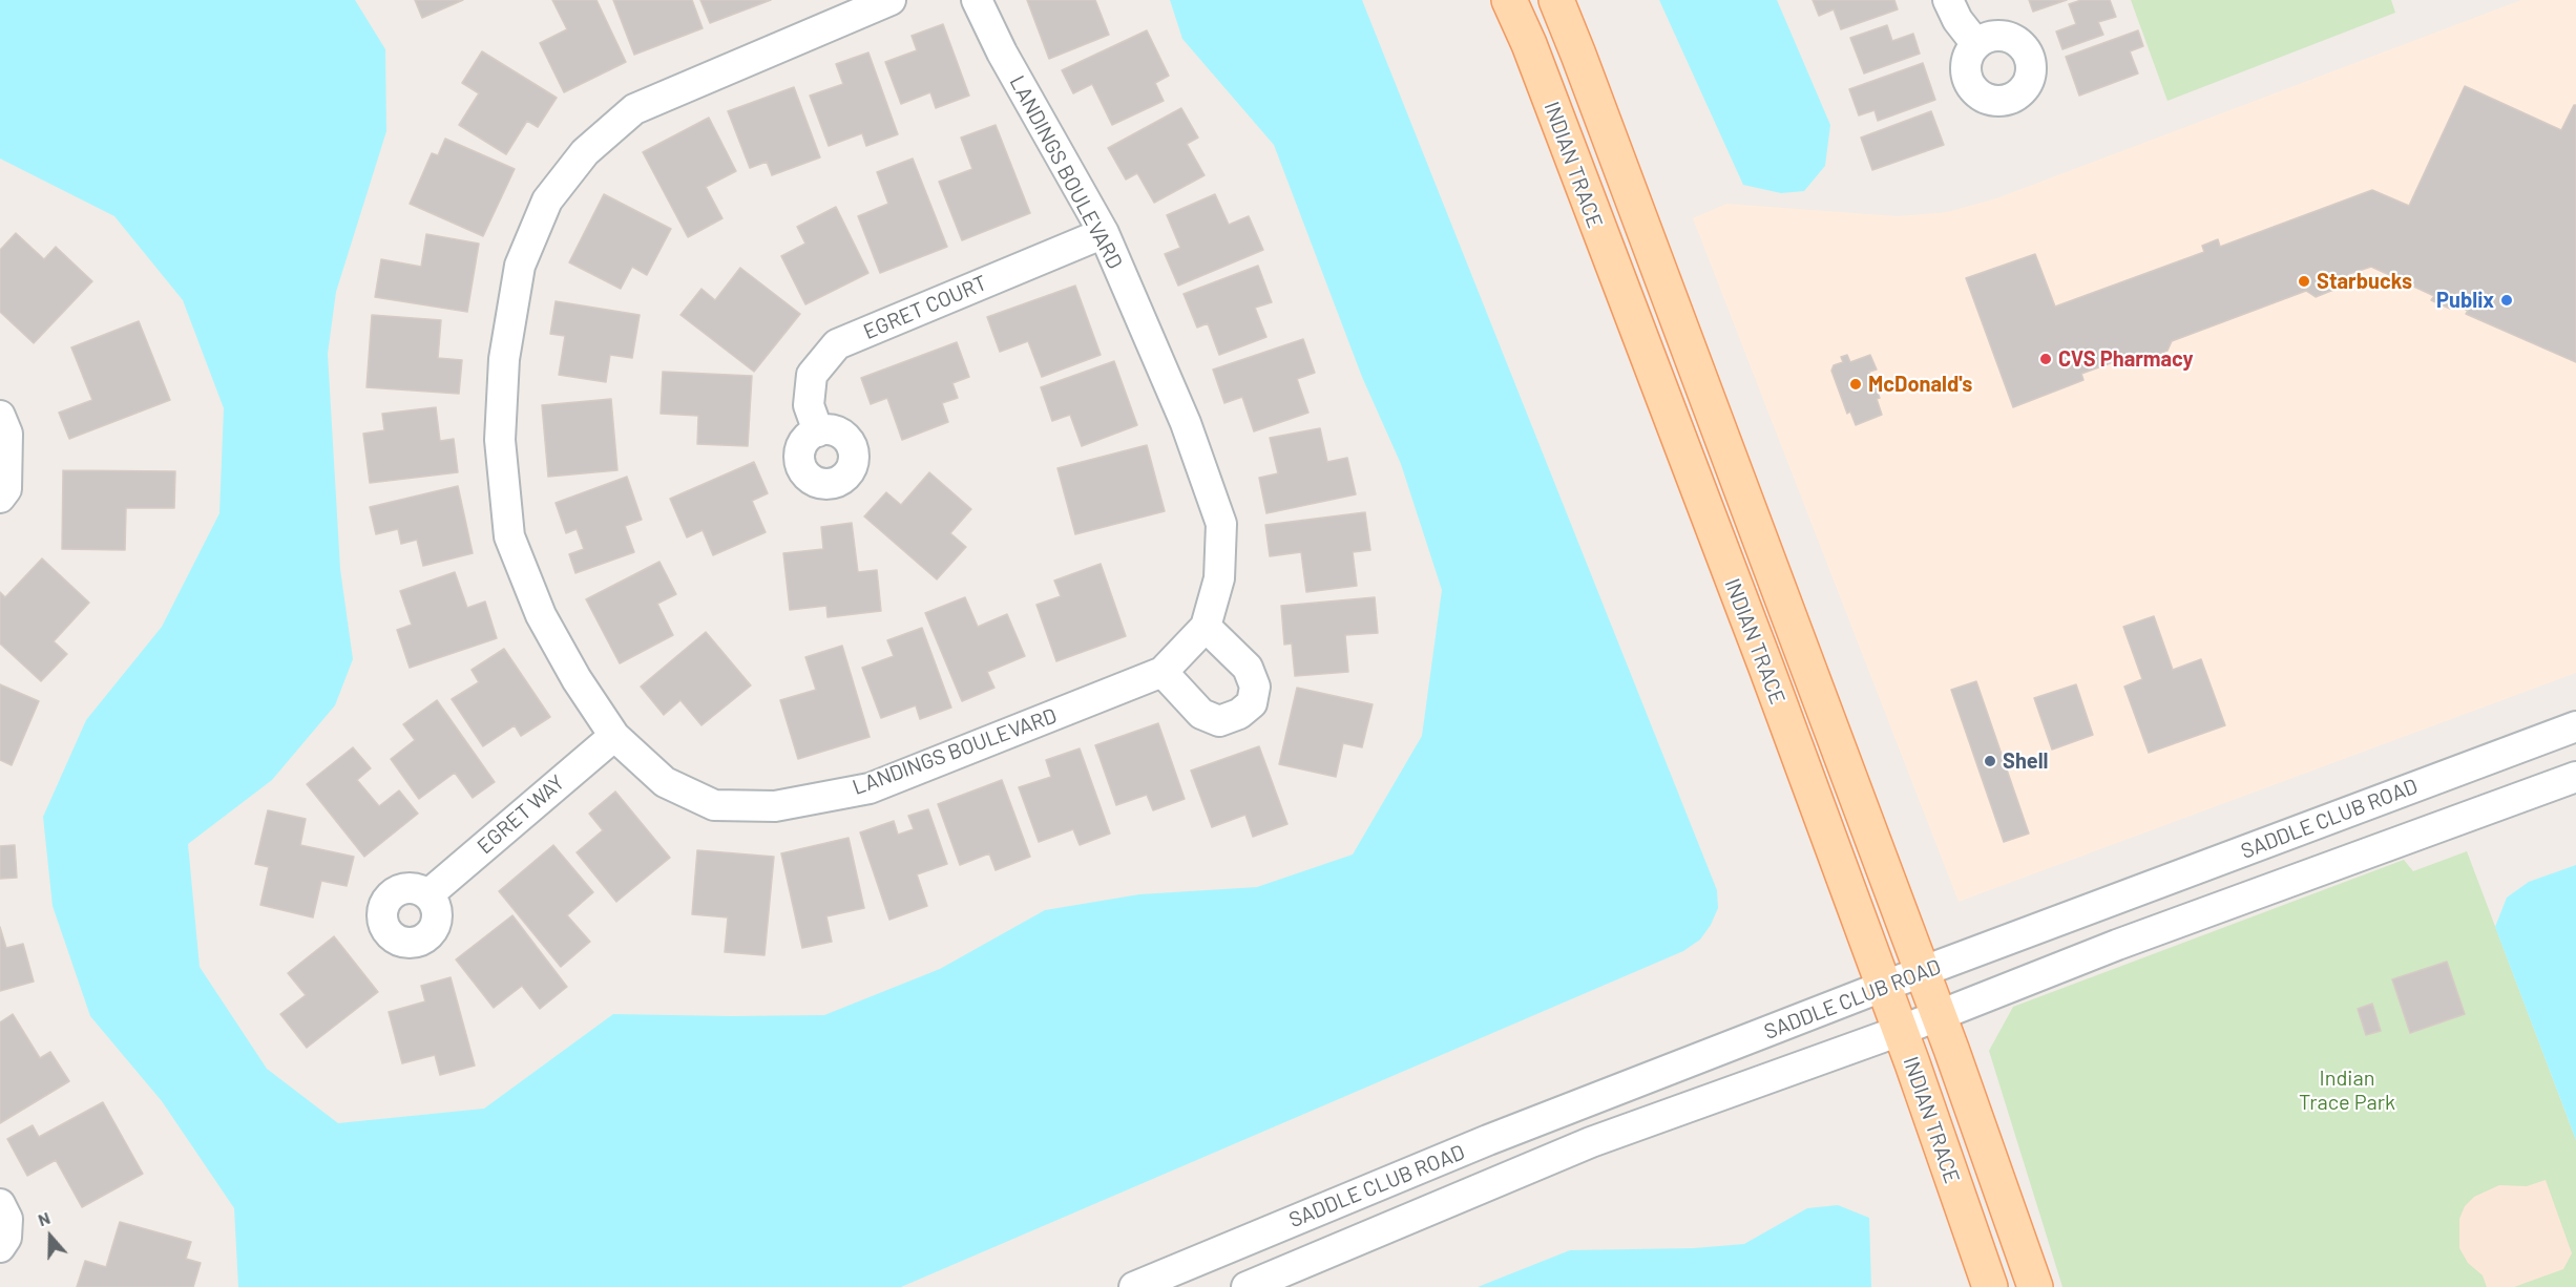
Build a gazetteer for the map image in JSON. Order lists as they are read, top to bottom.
{
  "streets": {
    "main road": ["INDIAN TRACE"],
    "street": [
      "LANDINGS BOULEVARD",
      "EGRET COURT",
      "EGRET WAY",
      "SADDLE CLUB ROAD"
    ]
  },
  "crossings": [
    ["INDIAN TRACE", "SADDLE CLUB ROAD"],
    ["LANDINGS BOULEVARD", "EGRET COURT"],
    ["LANDINGS BOULEVARD", "EGRET WAY"]
  ],
  "parks": ["Indian Trace Park"],
  "places": [
    "Starbucks",
    "Publix",
    "CVS Pharmacy",
    "McDonald's",
    "Shell"
  ],
  "north": "top"
}
